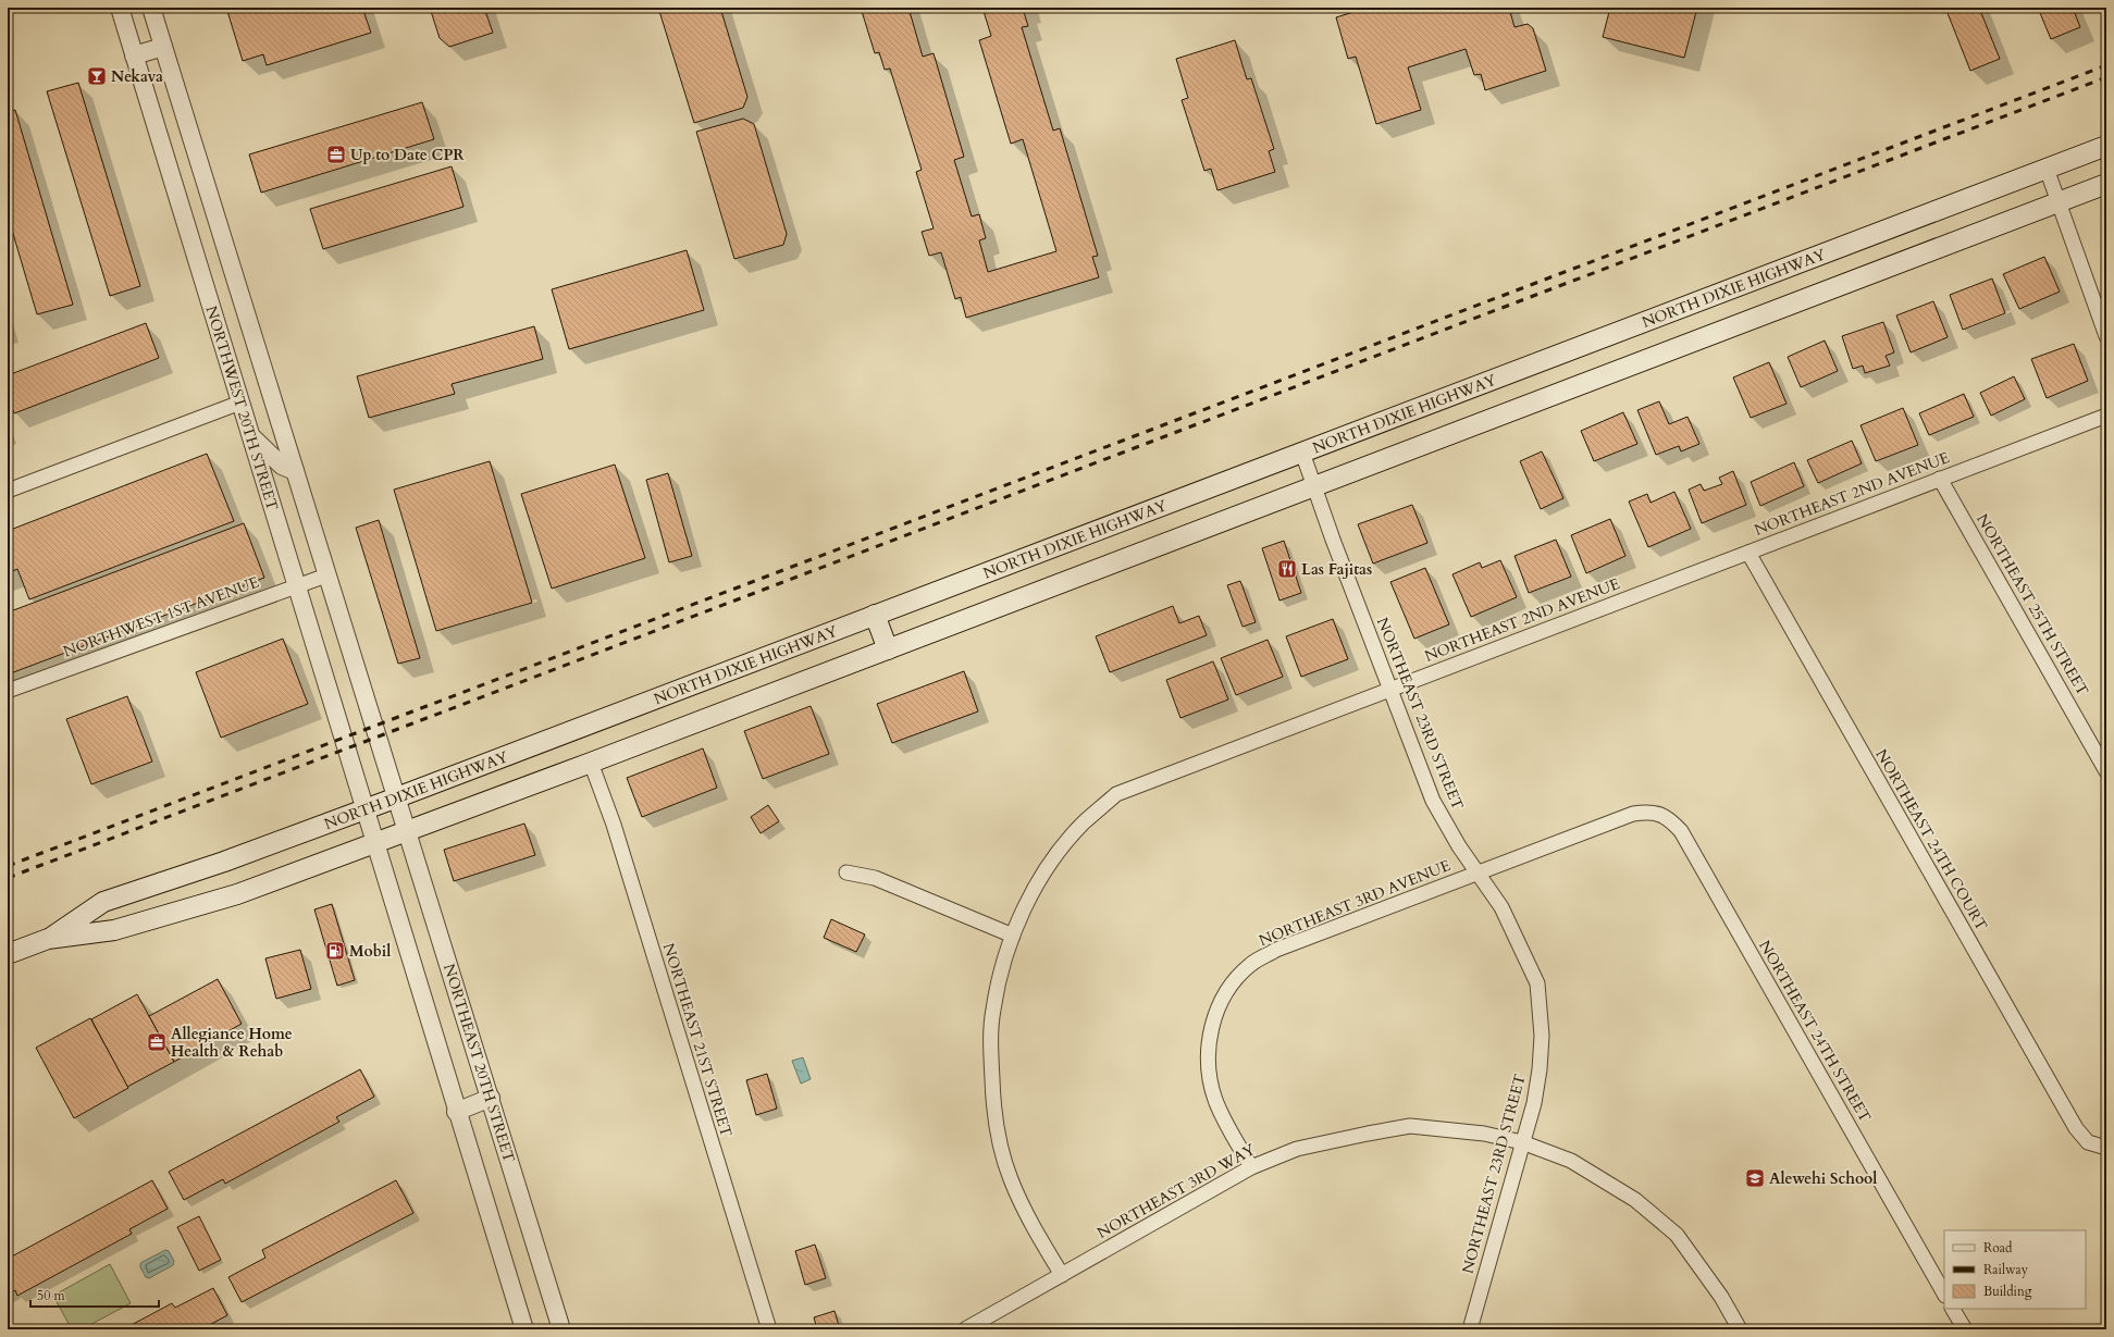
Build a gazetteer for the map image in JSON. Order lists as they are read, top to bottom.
{
  "streets": {
    "main road": ["NORTH DIXIE HIGHWAY"],
    "street": [
      "NORTHWEST 20TH STREET",
      "NORTHEAST 2ND AVENUE",
      "NORTHEAST 25TH STREET",
      "NORTHWEST 1ST AVENUE",
      "NORTHEAST 23RD STREET",
      "NORTHEAST 24TH COURT",
      "NORTHEAST 3RD AVENUE",
      "NORTHEAST 24TH STREET",
      "NORTHEAST 21ST STREET",
      "NORTHEAST 20TH STREET",
      "NORTHEAST 3RD WAY"
    ]
  },
  "crossings": [
    ["NORTH DIXIE HIGHWAY", "NORTHWEST 20TH STREET"],
    ["NORTH DIXIE HIGHWAY", "NORTHEAST 23RD STREET"],
    ["NORTH DIXIE HIGHWAY", "NORTHEAST 21ST STREET"],
    ["NORTH DIXIE HIGHWAY", "NORTHEAST 20TH STREET"],
    ["NORTHWEST 20TH STREET", "NORTHWEST 1ST AVENUE"],
    ["NORTHWEST 20TH STREET", "NORTHEAST 20TH STREET"],
    ["NORTHEAST 2ND AVENUE", "NORTHEAST 25TH STREET"],
    ["NORTHEAST 2ND AVENUE", "NORTHEAST 23RD STREET"],
    ["NORTHEAST 2ND AVENUE", "NORTHEAST 24TH COURT"],
    ["NORTHEAST 2ND AVENUE", "NORTHEAST 3RD WAY"],
    ["NORTHEAST 23RD STREET", "NORTHEAST 3RD AVENUE"],
    ["NORTHEAST 23RD STREET", "NORTHEAST 3RD WAY"],
    ["NORTHEAST 3RD AVENUE", "NORTHEAST 24TH STREET"],
    ["NORTHEAST 3RD AVENUE", "NORTHEAST 3RD WAY"]
  ],
  "places": {
    "bar": ["Nekava"],
    "office": ["Up to Date CPR", "Allegiance Home Health & Rehab"],
    "restaurant": ["Las Fajitas"],
    "fuel station": ["Mobil"],
    "school or university": ["Alewehi School"]
  },
  "legend": ["Road", "Railway", "Building"],
  "scale_bar": "50 m"
}
